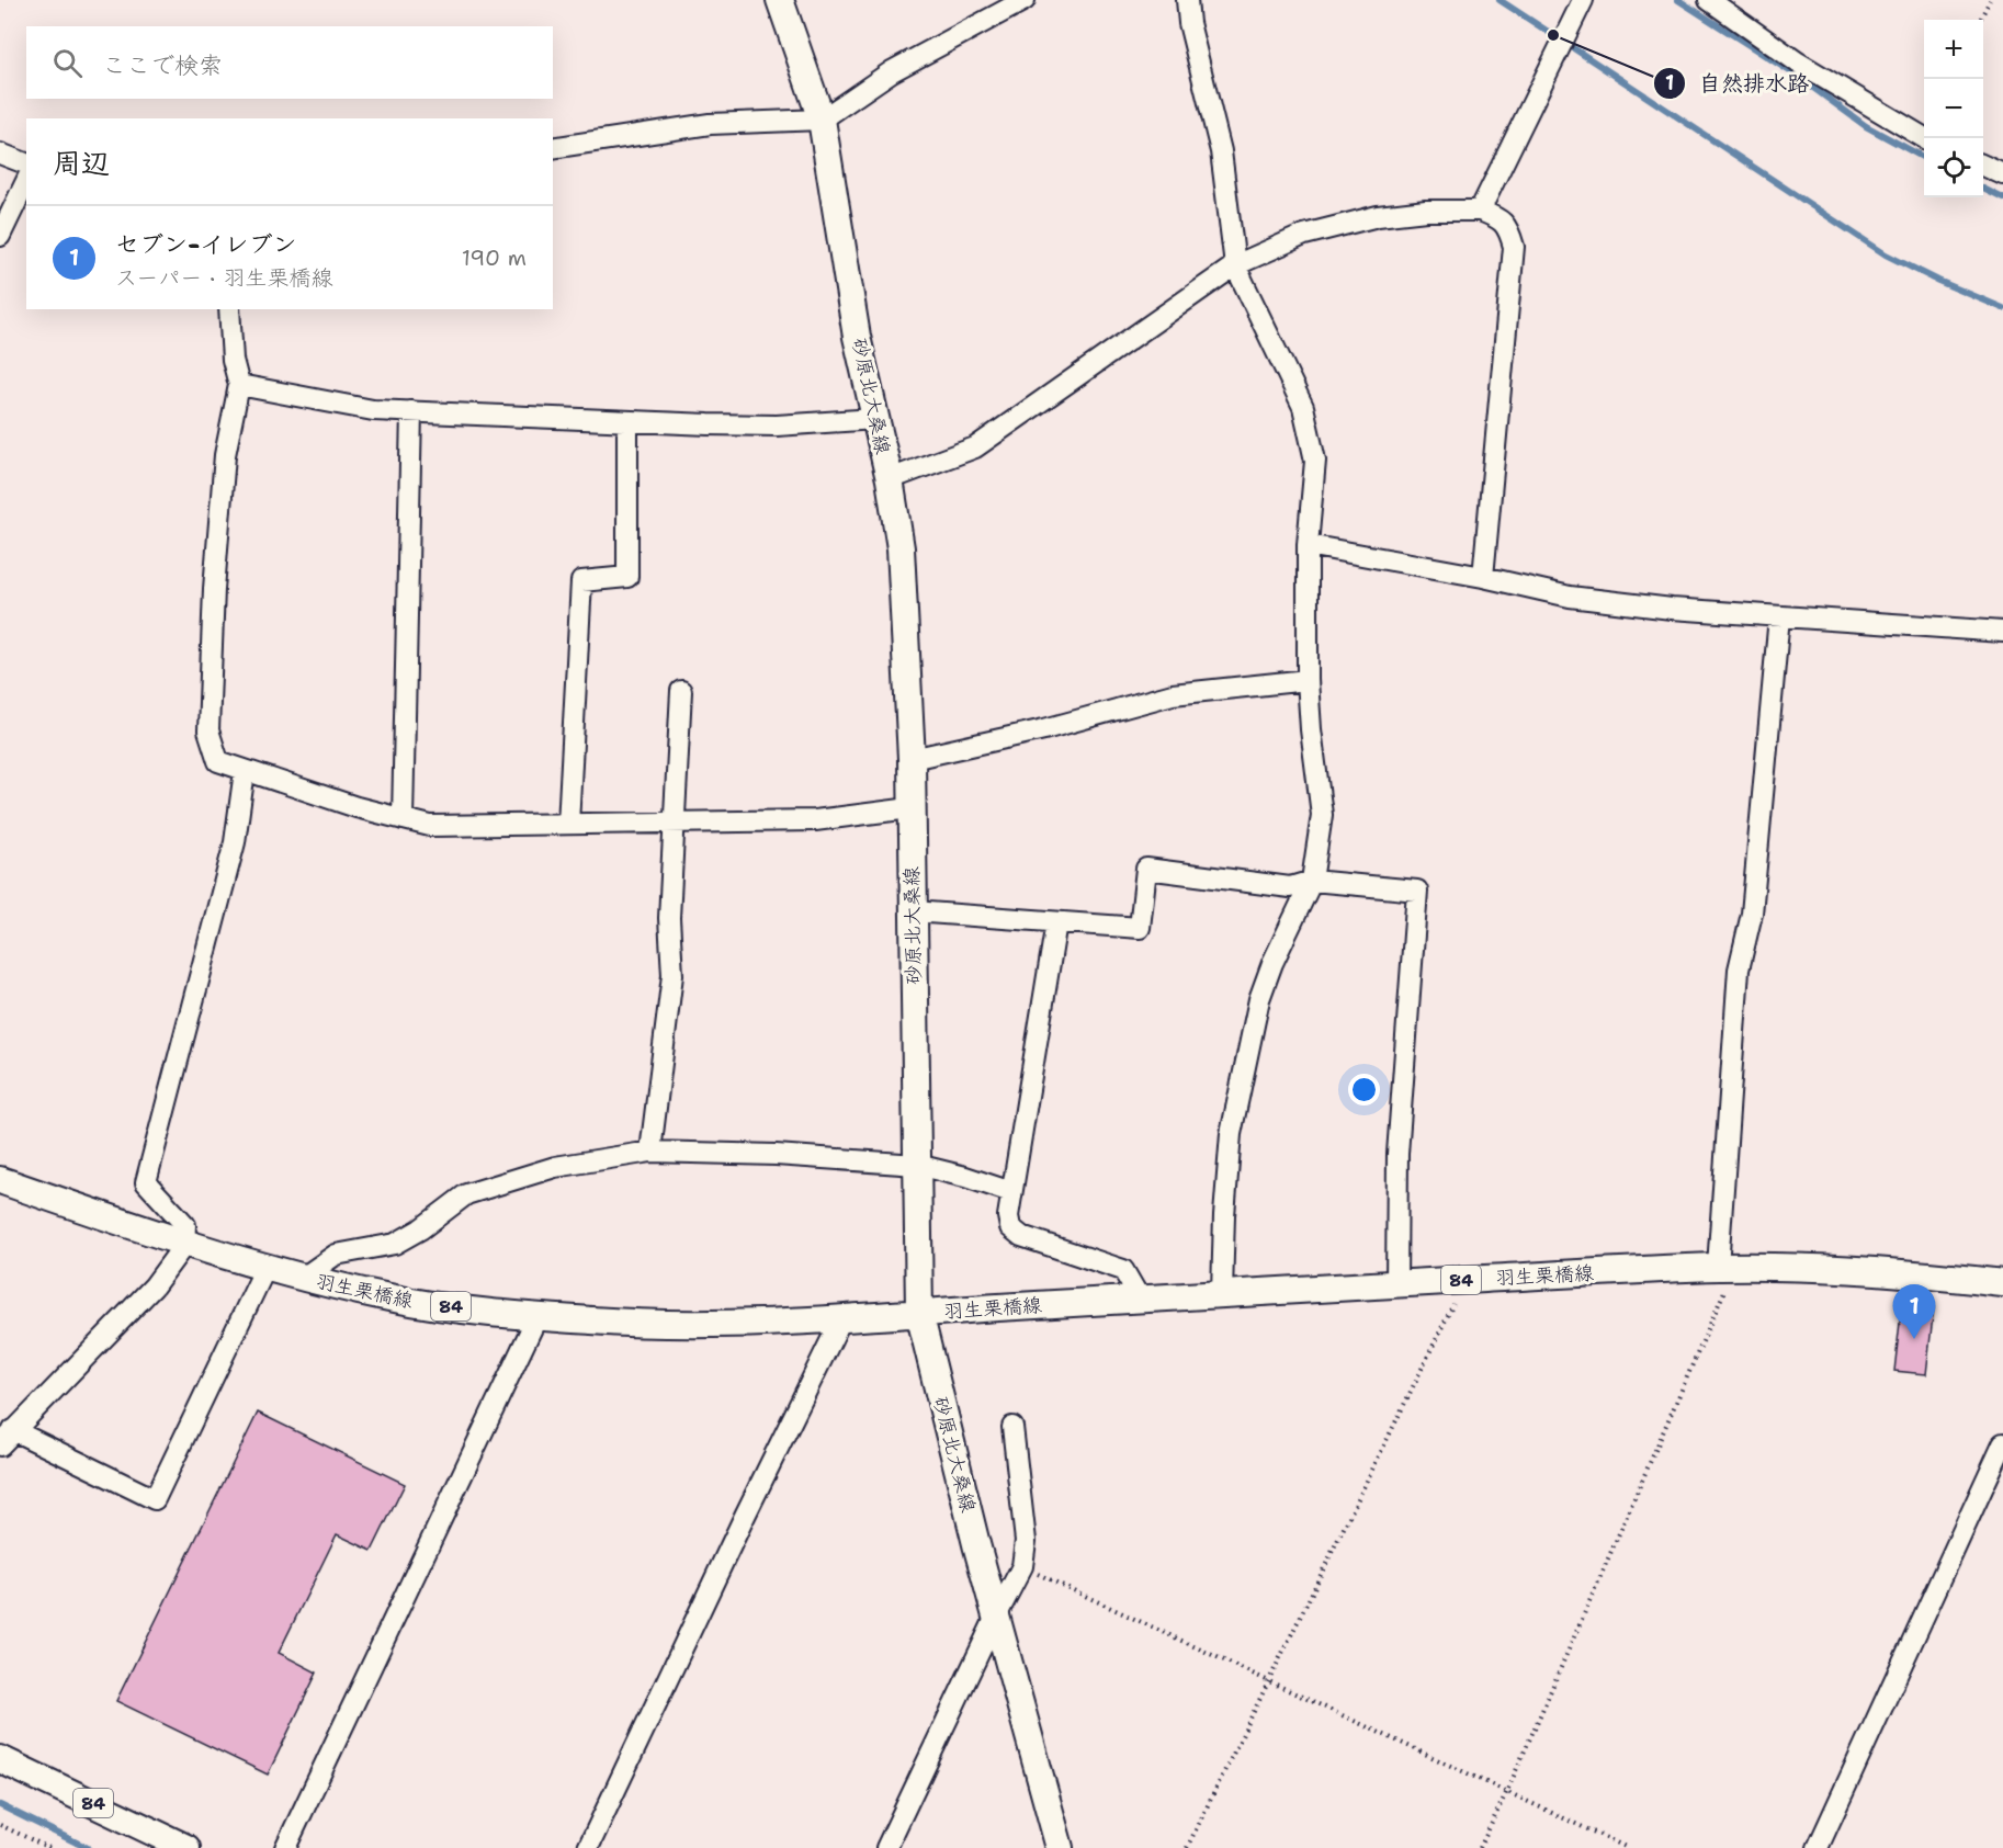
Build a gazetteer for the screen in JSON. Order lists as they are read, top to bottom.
{
  "streets": {
    "main road": ["砂原北大桑線", "羽生栗橋線", "84"]
  },
  "crossings": [
    ["砂原北大桑線", "羽生栗橋線"]
  ],
  "places": ["自然排水路"],
  "page": {
    "map_buttons": ["+", "−"],
    "search": "ここで検索",
    "heading": "周辺",
    "list": [
      {
        "mark": "1",
        "name": "セブン-イレブン",
        "note": "スーパー · 羽生栗橋線",
        "value": "190 m"
      }
    ],
    "pins": "1"
  }
}
